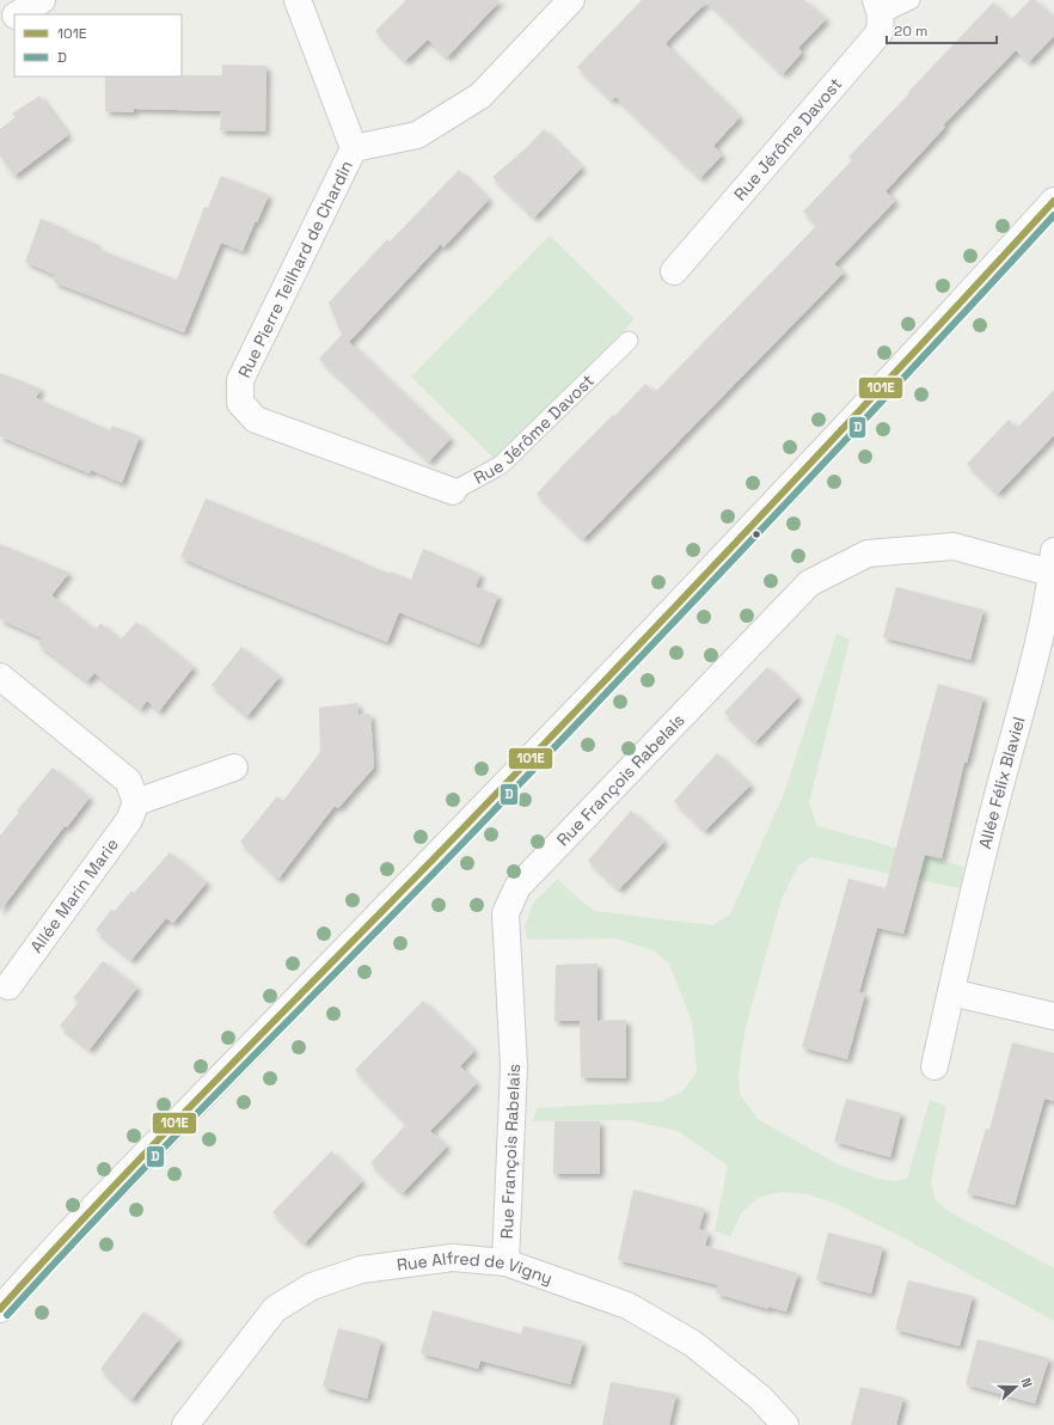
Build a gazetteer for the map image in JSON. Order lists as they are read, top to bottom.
{
  "streets": {
    "street": [
      "Rue Jérôme Davost",
      "Rue Pierre Teilhard de Chardin",
      "Rue François Rabelais",
      "Allée Félix Blaviel",
      "Allée Marin Marie",
      "Rue Alfred de Vigny"
    ]
  },
  "crossings": [
    ["Rue Jérôme Davost", "Rue Pierre Teilhard de Chardin"],
    ["Rue François Rabelais", "Allée Félix Blaviel"],
    ["Rue François Rabelais", "Rue Alfred de Vigny"]
  ],
  "lines": ["transit line 101E", "transit line D"],
  "legend": ["101E", "D"],
  "scale_bar": "20 m",
  "north": "right"
}
